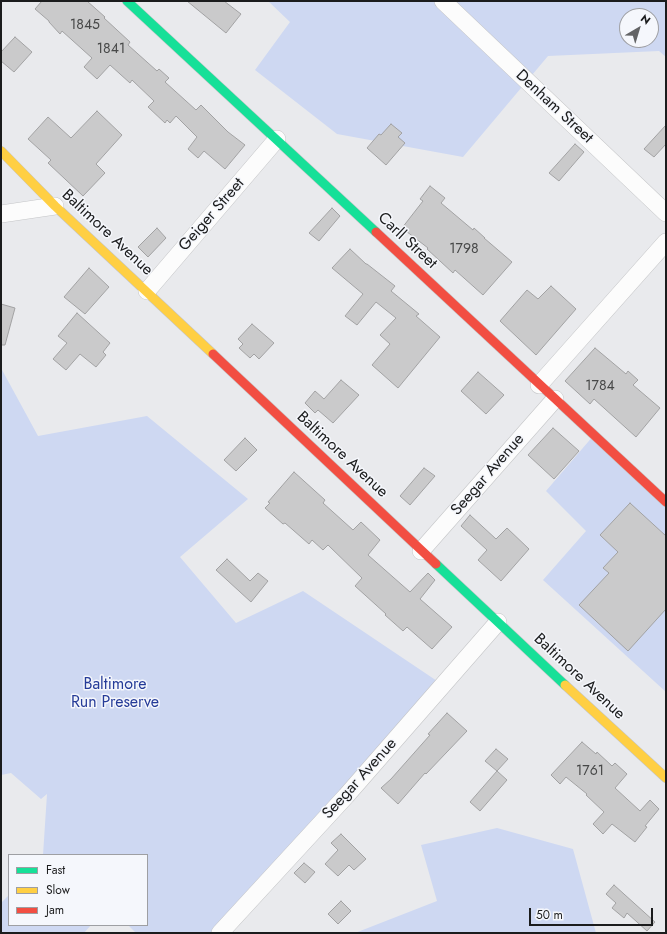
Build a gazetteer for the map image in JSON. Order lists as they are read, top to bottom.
{
  "streets": {
    "street": [
      "Denham Street",
      "Geiger Street",
      "Baltimore Avenue",
      "Carll Street",
      "Seegar Avenue"
    ]
  },
  "crossings": [
    ["Geiger Street", "Baltimore Avenue"],
    ["Geiger Street", "Carll Street"],
    ["Baltimore Avenue", "Seegar Avenue"],
    ["Carll Street", "Seegar Avenue"]
  ],
  "parks": ["Baltimore Run Preserve"],
  "house_numbers": [
    "1845",
    "1841",
    "1798",
    "1784",
    "1761"
  ],
  "legend": ["Fast", "Slow", "Jam"],
  "scale_bar": "50 m",
  "north": "top right"
}
